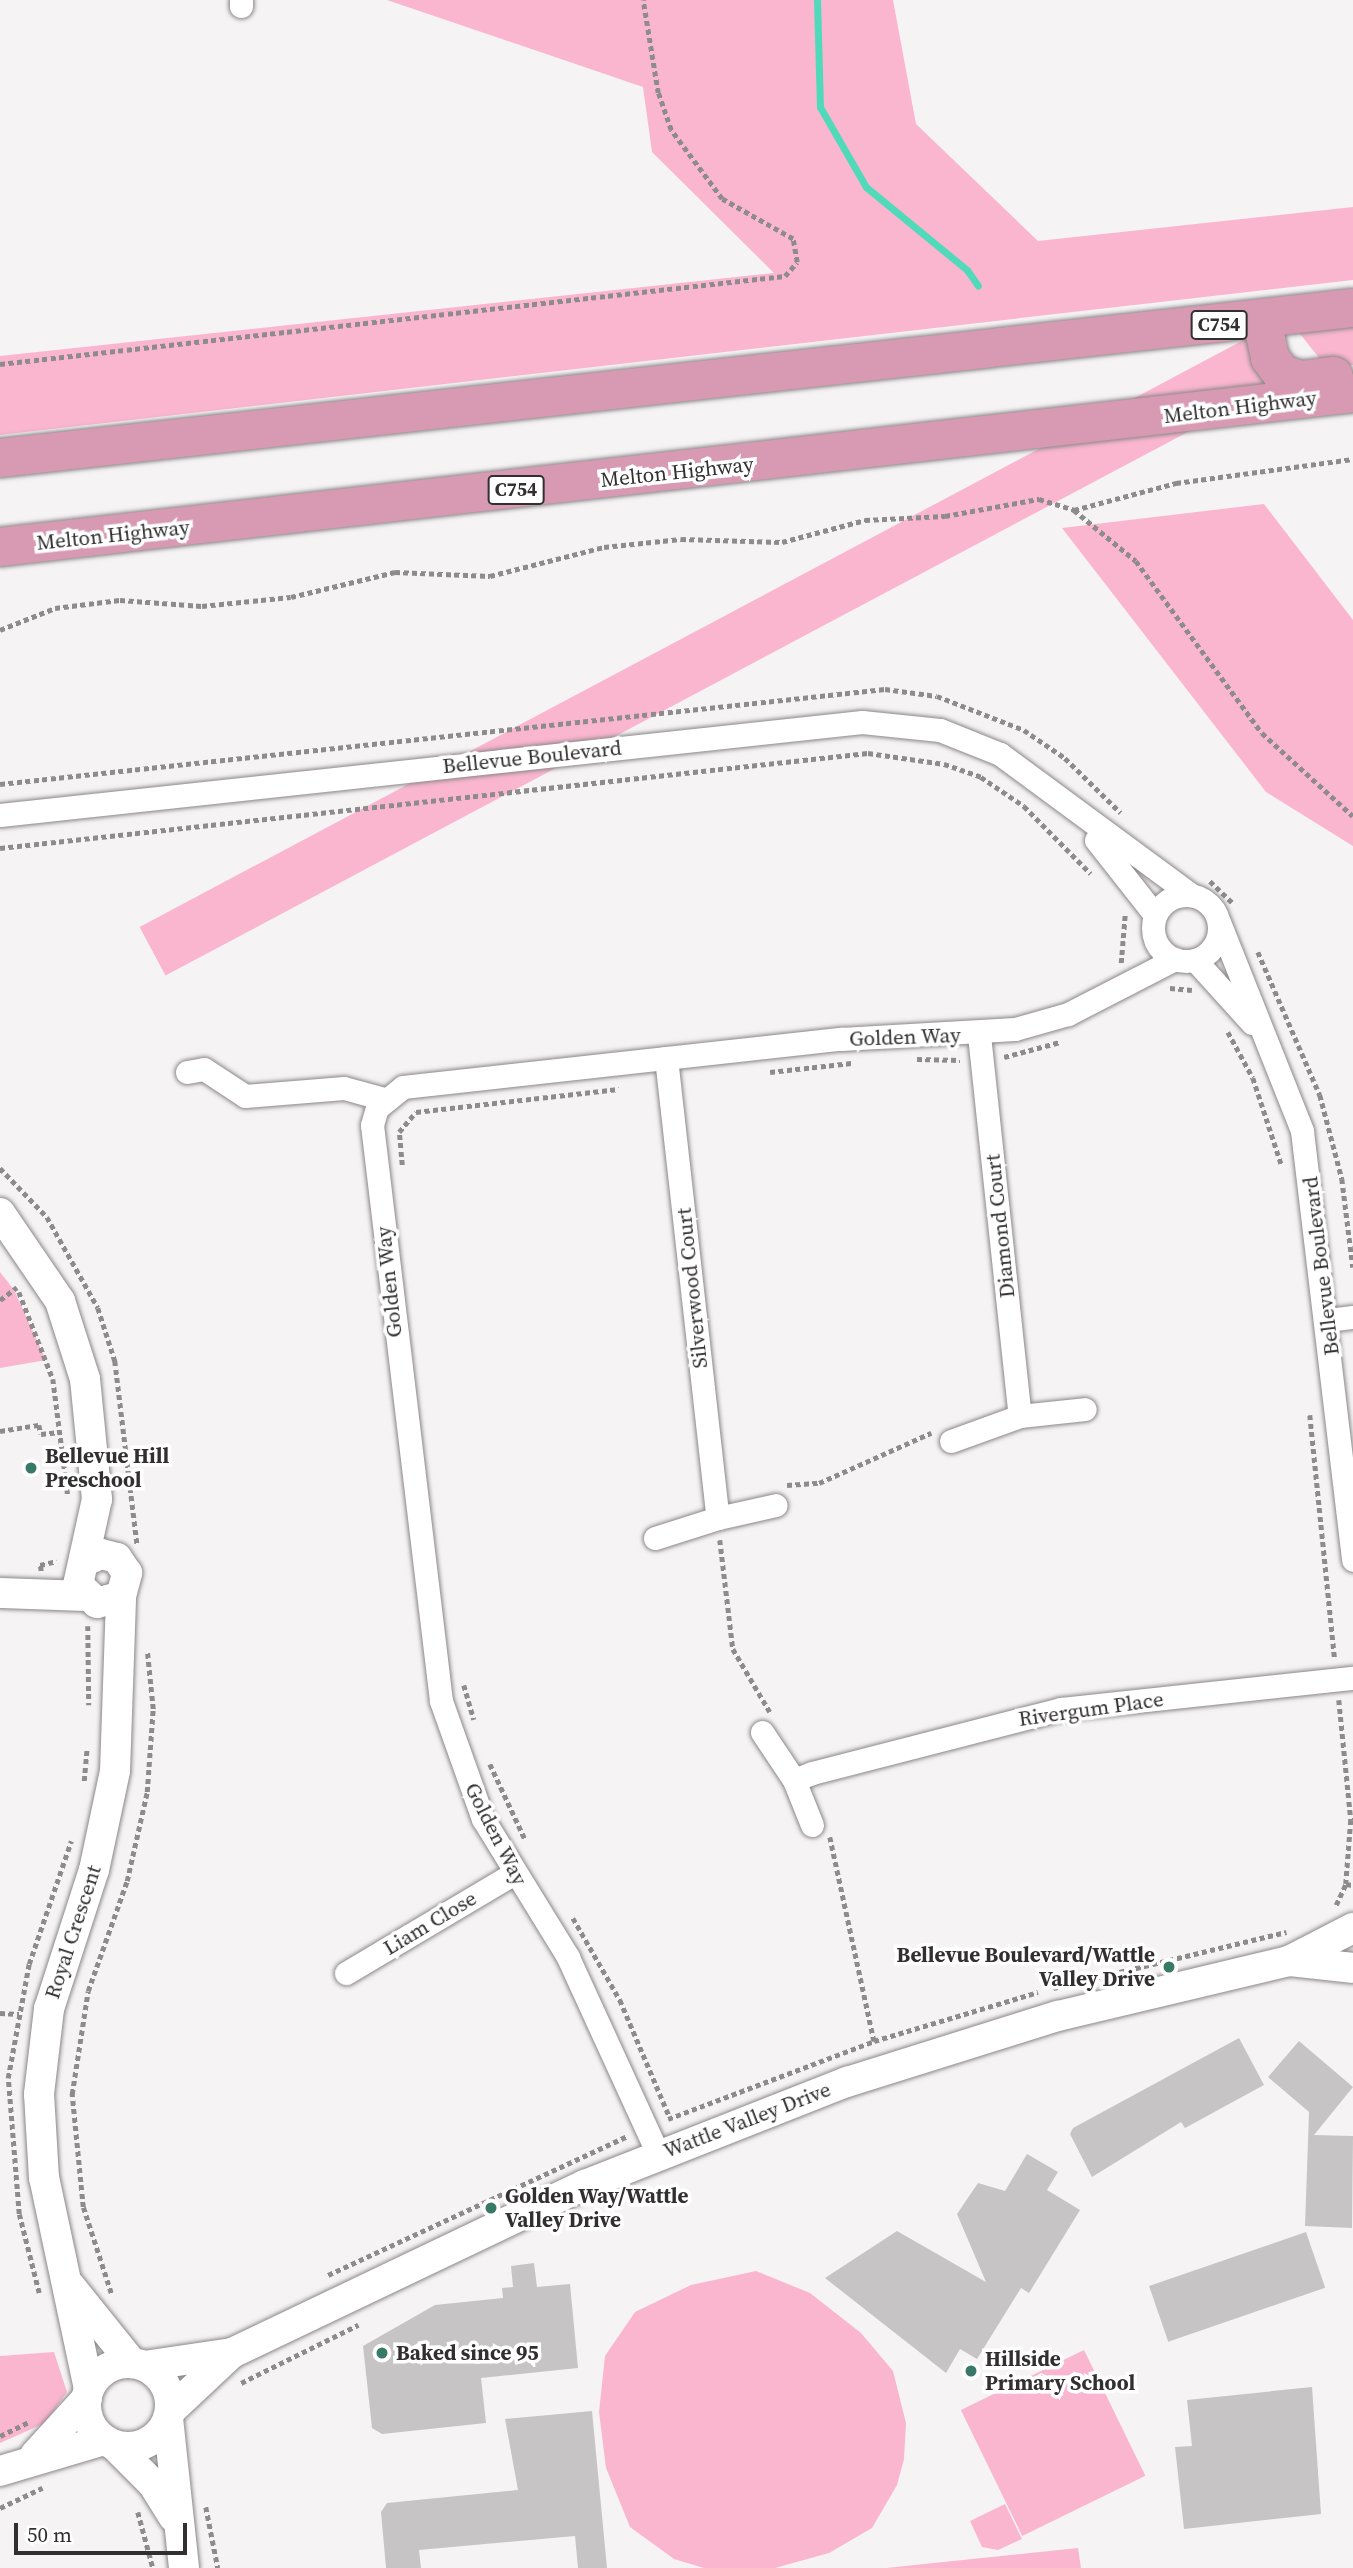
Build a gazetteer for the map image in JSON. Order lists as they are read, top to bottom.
{
  "streets": {
    "highway": ["C754", "Melton Highway"],
    "street": [
      "Bellevue Boulevard",
      "Golden Way",
      "Diamond Court",
      "Silverwood Court",
      "Rivergum Place",
      "Liam Close",
      "Royal Crescent",
      "Wattle Valley Drive"
    ]
  },
  "crossings": [
    ["Bellevue Boulevard", "Golden Way"],
    ["Golden Way", "Diamond Court"],
    ["Golden Way", "Silverwood Court"],
    ["Golden Way", "Liam Close"],
    ["Golden Way", "Wattle Valley Drive"],
    ["Royal Crescent", "Wattle Valley Drive"]
  ],
  "places": [
    "Bellevue Hill Preschool",
    "Bellevue Boulevard/Wattle Valley Drive",
    "Golden Way/Wattle Valley Drive",
    "Baked since 95",
    "Hillside Primary School"
  ],
  "scale_bar": "50 m"
}
